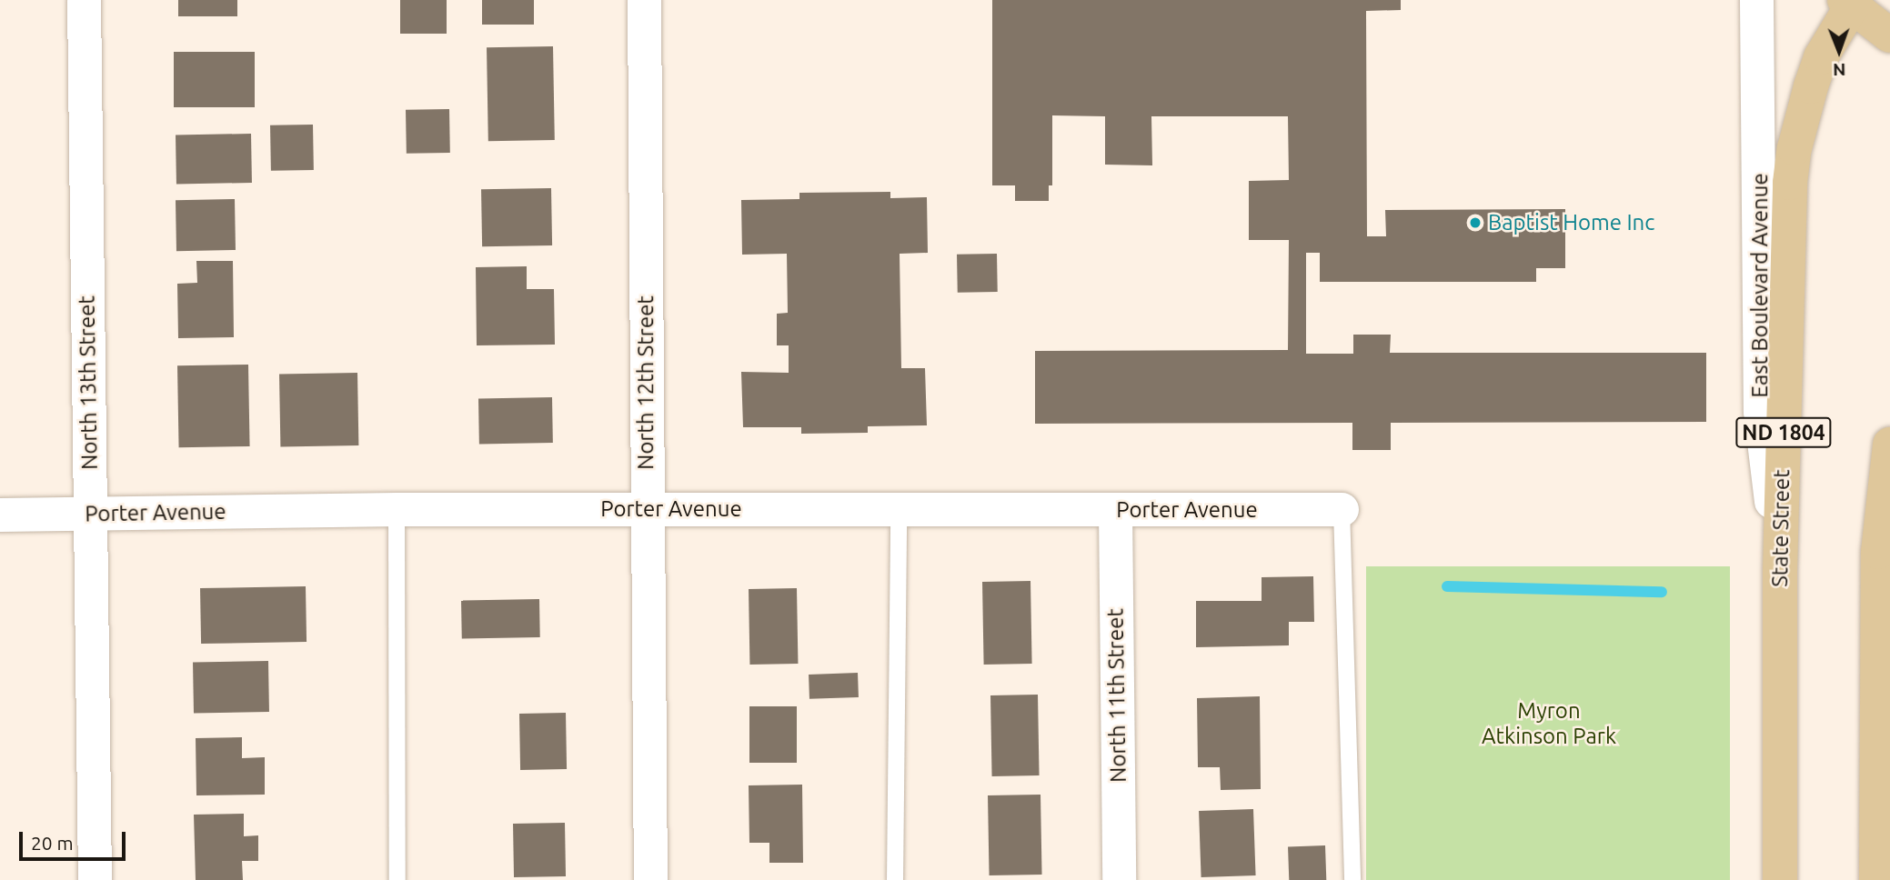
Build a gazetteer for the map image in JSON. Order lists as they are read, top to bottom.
{
  "streets": {
    "main road": ["ND 1804", "State Street"],
    "street": [
      "East Boulevard Avenue",
      "North 13th Street",
      "North 12th Street",
      "Porter Avenue",
      "North 11th Street"
    ]
  },
  "crossings": [
    ["East Boulevard Avenue", "State Street"],
    ["North 13th Street", "Porter Avenue"],
    ["North 12th Street", "Porter Avenue"],
    ["Porter Avenue", "North 11th Street"]
  ],
  "parks": ["Myron Atkinson Park"],
  "places": ["Baptist Home Inc"],
  "scale_bar": "20 m",
  "north": "bottom"
}
